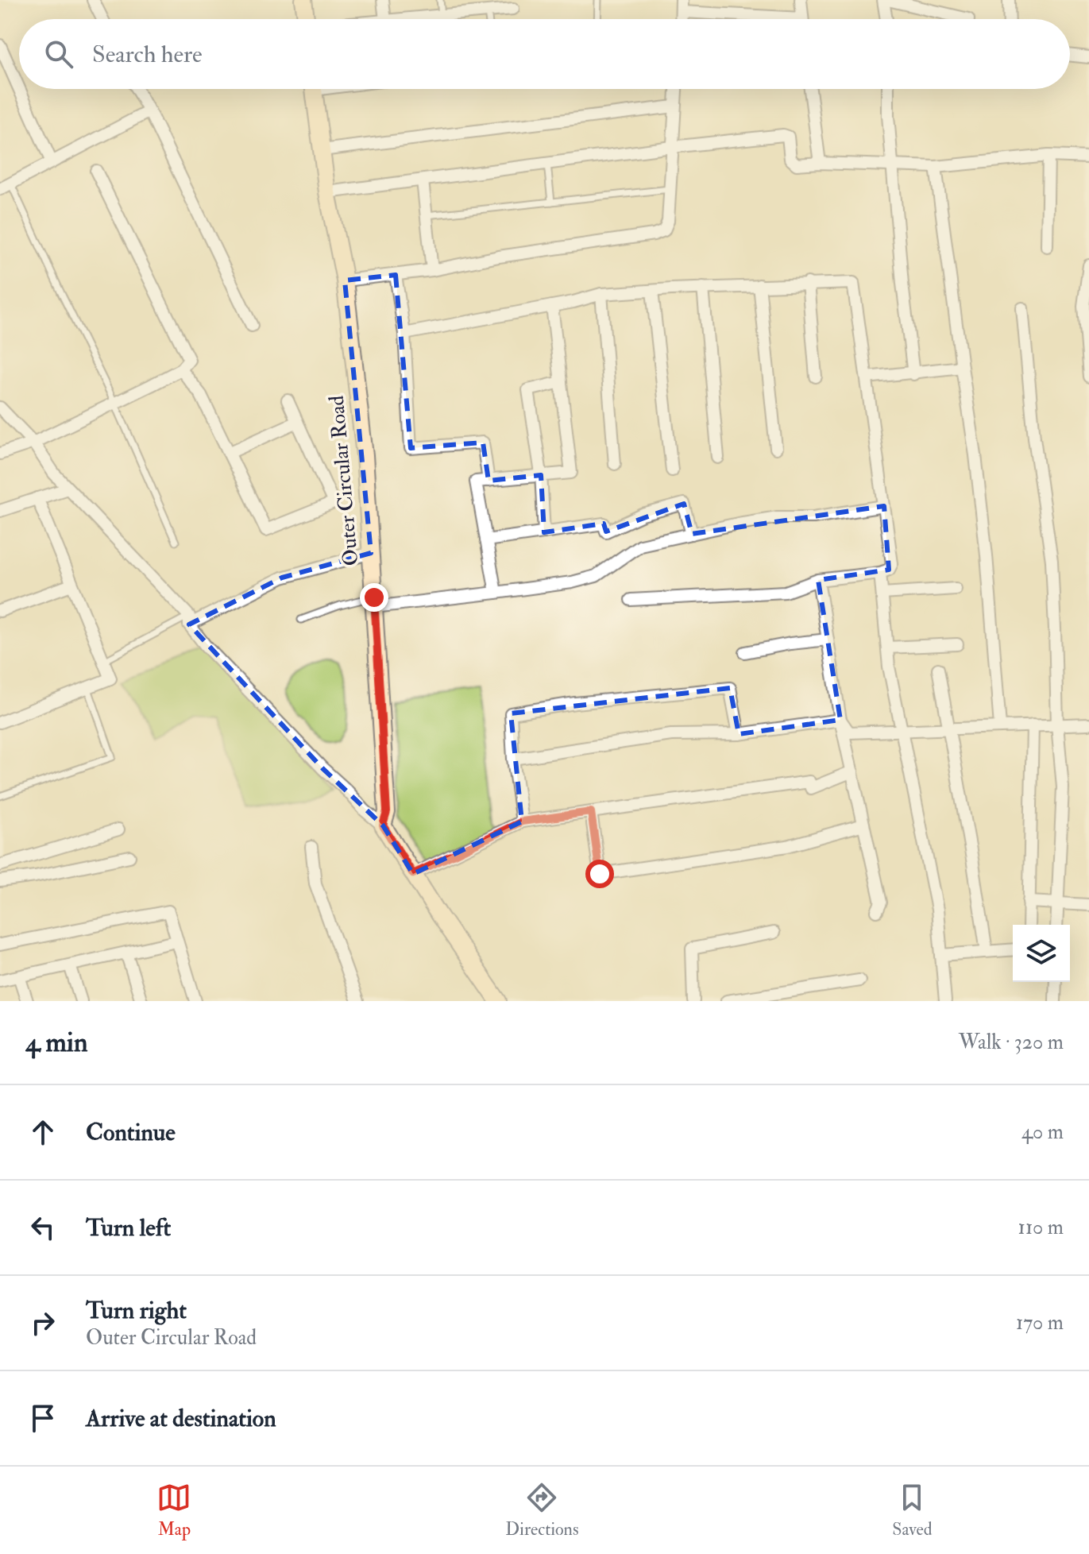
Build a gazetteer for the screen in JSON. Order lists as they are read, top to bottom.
{
  "streets": {
    "main road": ["Outer Circular Road"]
  },
  "page": {
    "search": "Search here",
    "heading": ["4 min", "Walk · 320 m"],
    "list": [
      ["Continue", "40 m"],
      ["Turn left", "110 m"],
      ["Turn right", "Outer Circular Road", "170 m"],
      "Arrive at destination"
    ],
    "nav": ["Map", "Directions", "Saved"]
  }
}
